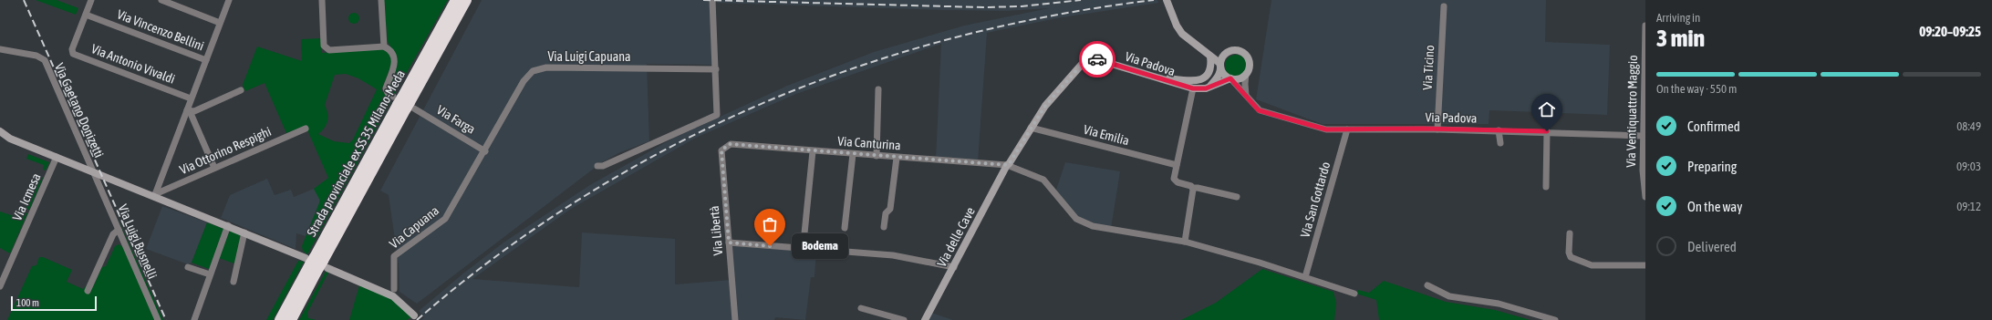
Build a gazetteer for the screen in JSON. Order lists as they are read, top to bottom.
{
  "streets": {
    "highway": ["Strada provinciale ex SS 35 Milano-Meda"],
    "street": [
      "Via Vincenzo Bellini",
      "Via Luigi Capuana",
      "Via Antonio Vivaldi",
      "Via Padova",
      "Via Ticino",
      "Via Gaetano Donizetti",
      "Via Ventiquattro Maggio",
      "Via Farga",
      "Via Emilia",
      "Via Canturina",
      "Via Ottorino Respighi",
      "Via Icmesa",
      "Via San Gottardo",
      "Via Capuana",
      "Via Libertà",
      "Via delle Cave",
      "Via Luigi Busnelli"
    ]
  },
  "crossings": [
    ["Via Vincenzo Bellini", "Via Antonio Vivaldi"],
    ["Via Luigi Capuana", "Via Farga"],
    ["Via Luigi Capuana", "Via Capuana"],
    ["Via Padova", "Via Ticino"],
    ["Via Padova", "Via Ventiquattro Maggio"],
    ["Via Padova", "Via Emilia"],
    ["Via Padova", "Via Canturina"],
    ["Via Padova", "Via San Gottardo"],
    ["Via Padova", "Via delle Cave"],
    ["Via Gaetano Donizetti", "Via Luigi Busnelli"],
    ["Via Farga", "Strada provinciale ex SS 35 Milano-Meda"],
    ["Via Canturina", "Via San Gottardo"],
    ["Via Canturina", "Via Libertà"],
    ["Via Canturina", "Via delle Cave"]
  ],
  "places": ["Bodema"],
  "scale_bar": "100 m",
  "page": {
    "heading": ["3 min", "Arriving in", "09:20–09:25"],
    "bar": "On the way · 550 m",
    "list": [
      ["Confirmed", "08:49"],
      ["Preparing", "09:03"],
      ["On the way", "09:12"],
      "Delivered"
    ],
    "bubble": "Bodema",
    "scale": "100 m"
  }
}
